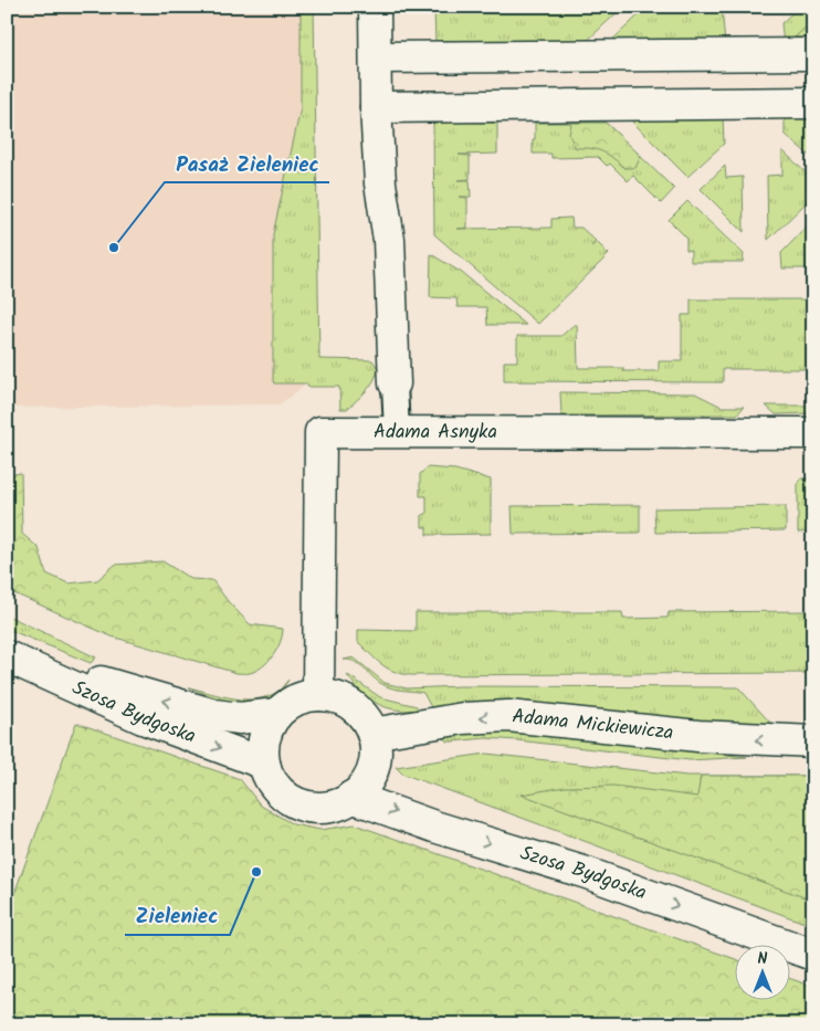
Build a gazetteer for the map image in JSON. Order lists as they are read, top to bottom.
{
  "streets": {
    "street": ["Adama Asnyka", "Szosa Bydgoska", "Adama Mickiewicza"]
  },
  "crossings": [
    ["Adama Asnyka", "Szosa Bydgoska"],
    ["Adama Asnyka", "Adama Mickiewicza"],
    ["Szosa Bydgoska", "Adama Mickiewicza"]
  ],
  "one_way": ["Adama Mickiewicza"],
  "places": ["Pasaż Zieleniec", "Zieleniec"],
  "north": "top"
}
